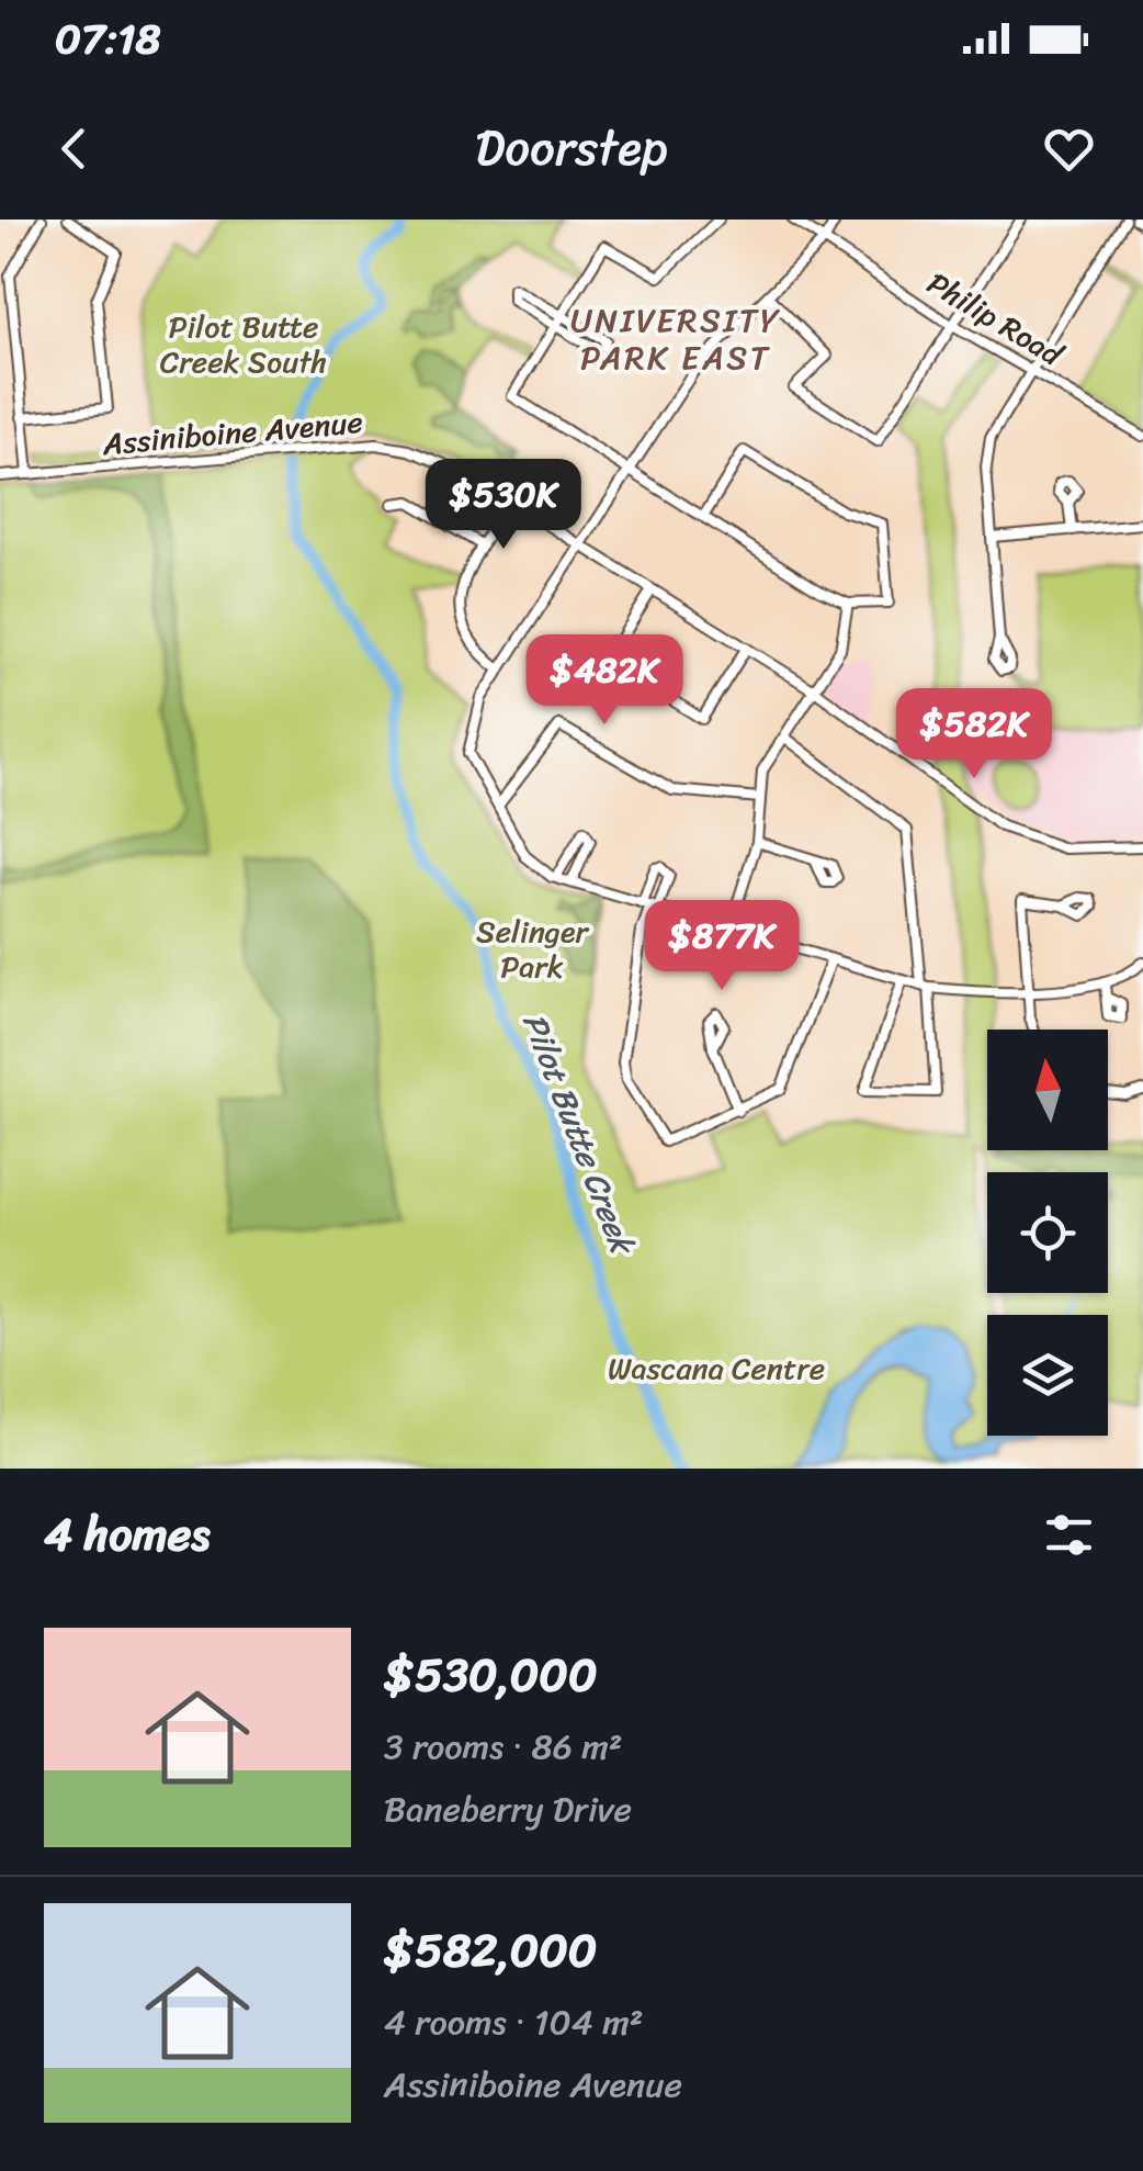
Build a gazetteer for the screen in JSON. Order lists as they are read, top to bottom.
{
  "streets": {
    "street": ["Philip Road", "Assiniboine Avenue"]
  },
  "districts": ["UNIVERSITY PARK EAST"],
  "water": ["Pilot Butte Creek"],
  "parks": ["Pilot Butte Creek South", "Selinger Park", "Wascana Centre"],
  "north": "top",
  "page": {
    "status": "07:18",
    "header": "Doorstep",
    "price": [
      "$530K",
      "$482K",
      "$582K",
      "$877K"
    ],
    "heading": "4 homes",
    "list": [
      {
        "name": "$530,000",
        "note": "3 rooms · 86 m² · Baneberry Drive"
      },
      {
        "name": "$582,000",
        "note": "4 rooms · 104 m² · Assiniboine Avenue"
      }
    ]
  }
}
